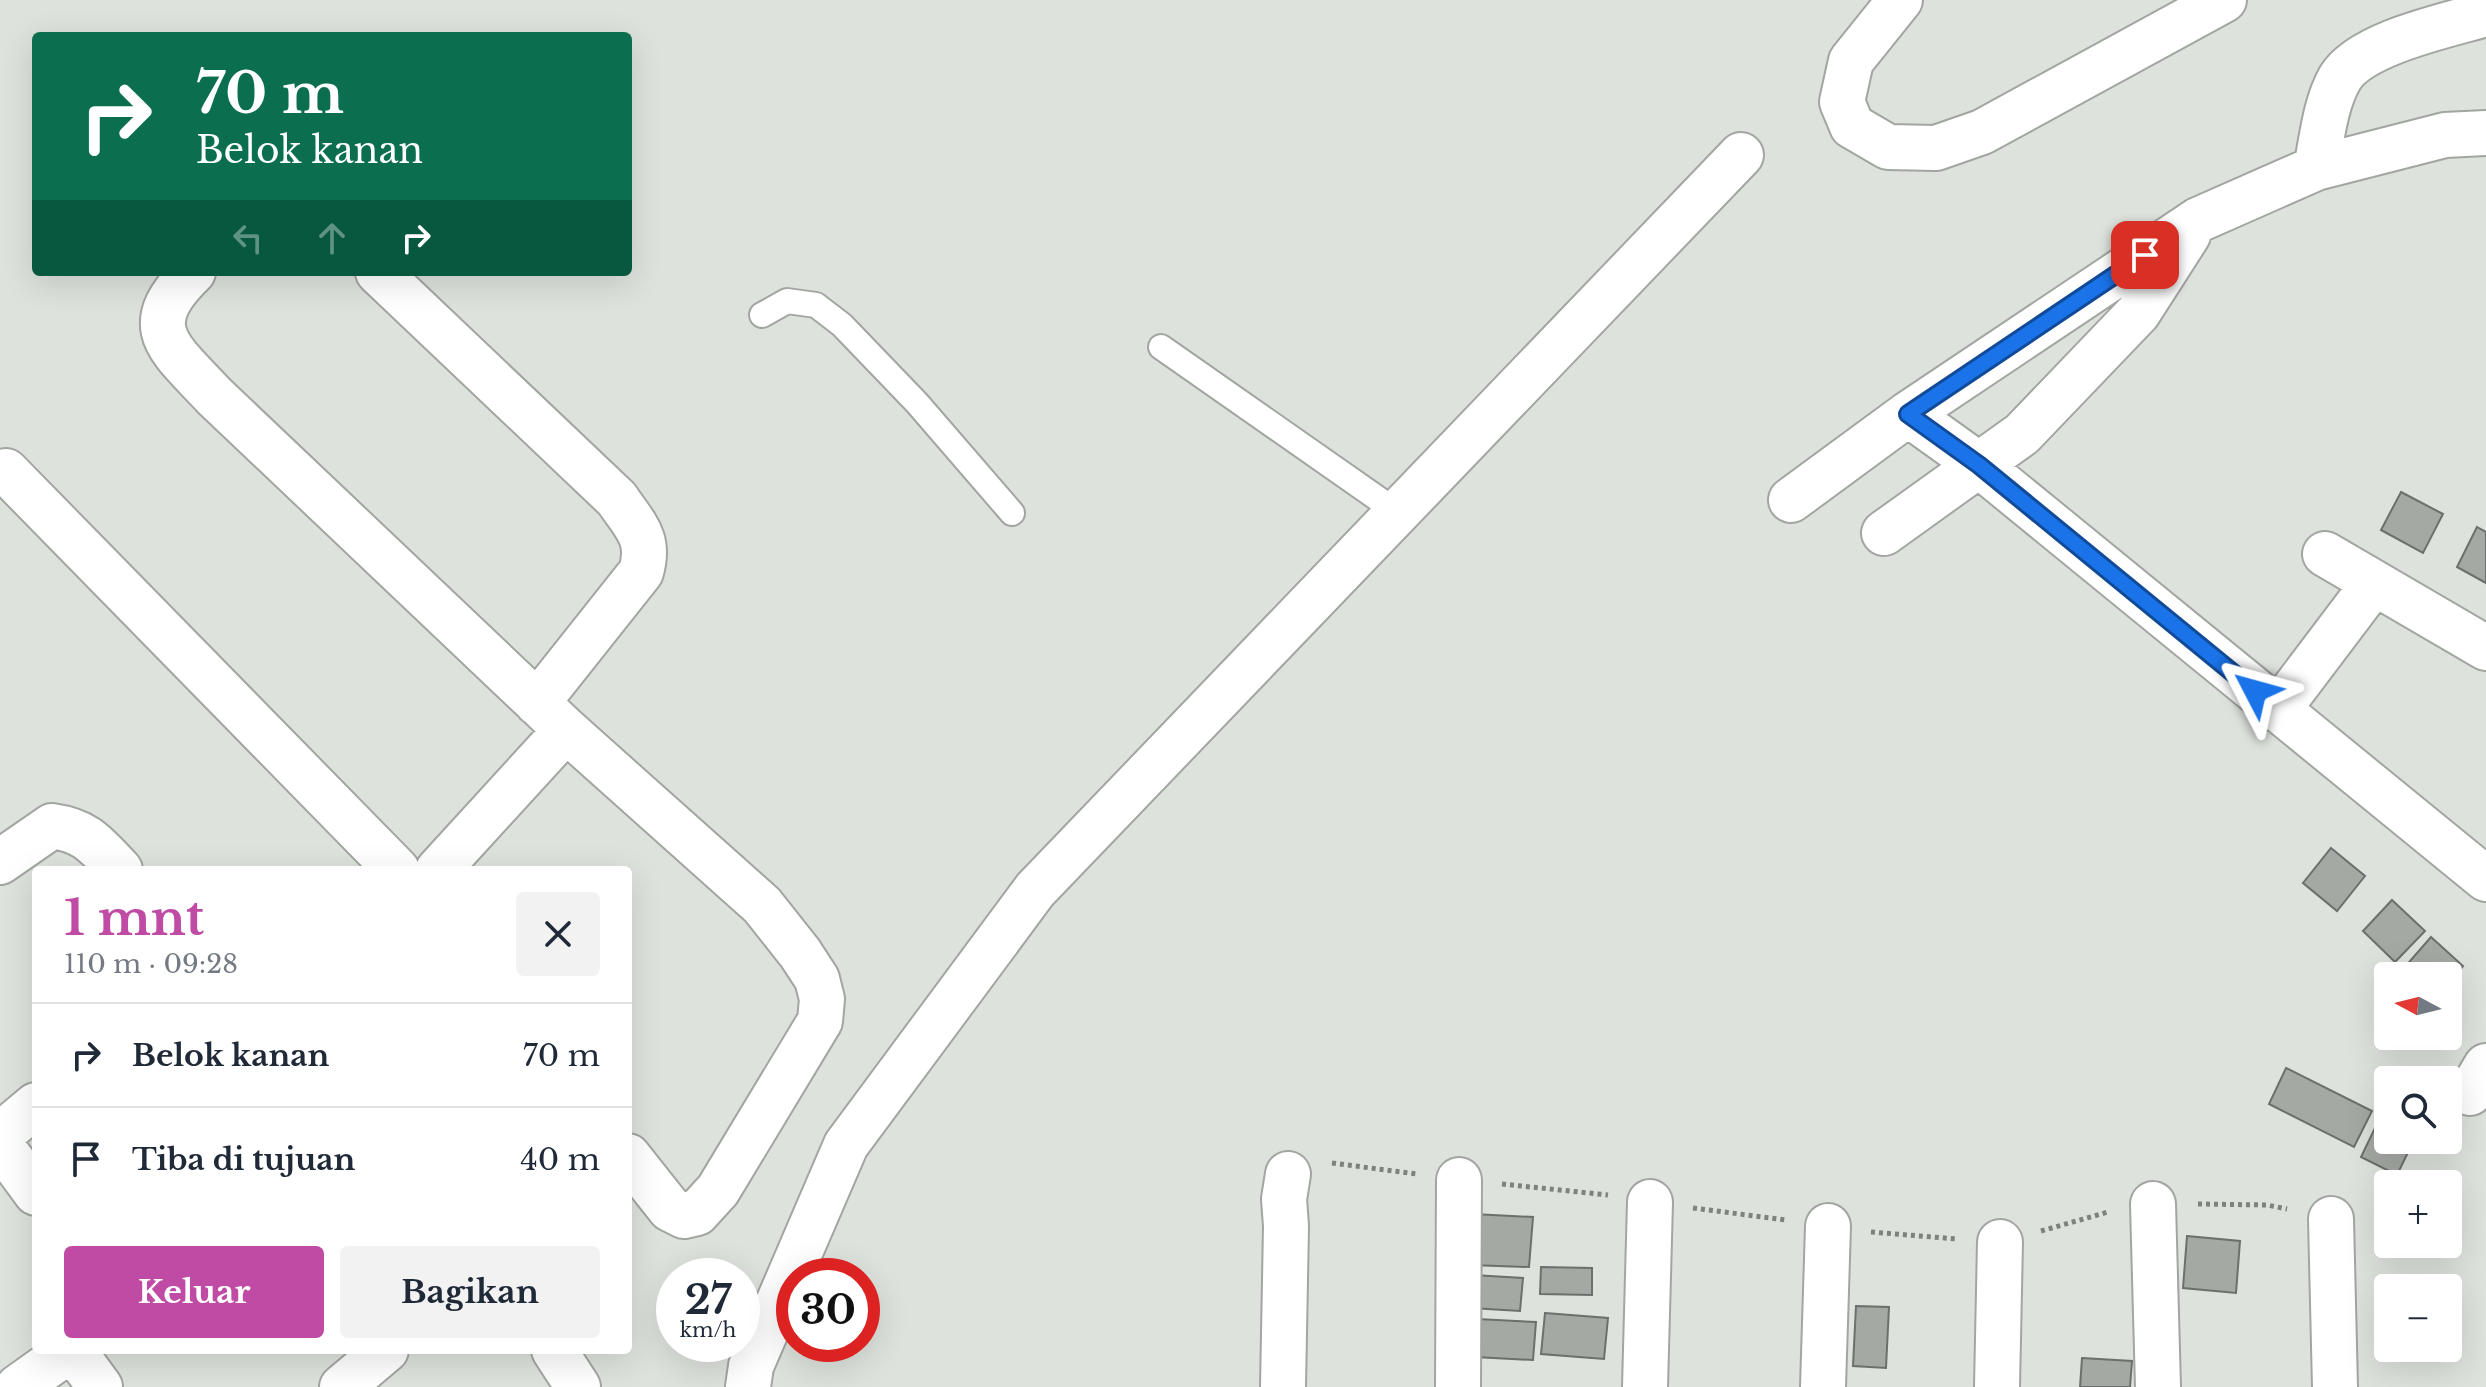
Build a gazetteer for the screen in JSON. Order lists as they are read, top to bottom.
{
  "north": "left",
  "page": {
    "turn": ["70 m", "Belok kanan"],
    "heading": ["1 mnt", "110 m · 09:28"],
    "map_buttons": ["+", "−"],
    "list": [
      {
        "name": "Belok kanan",
        "value": "70 m"
      },
      {
        "name": "Tiba di tujuan",
        "value": "40 m"
      }
    ],
    "buttons": ["Keluar", "Bagikan"],
    "speed": "27 km/h",
    "limit": "30"
  }
}
